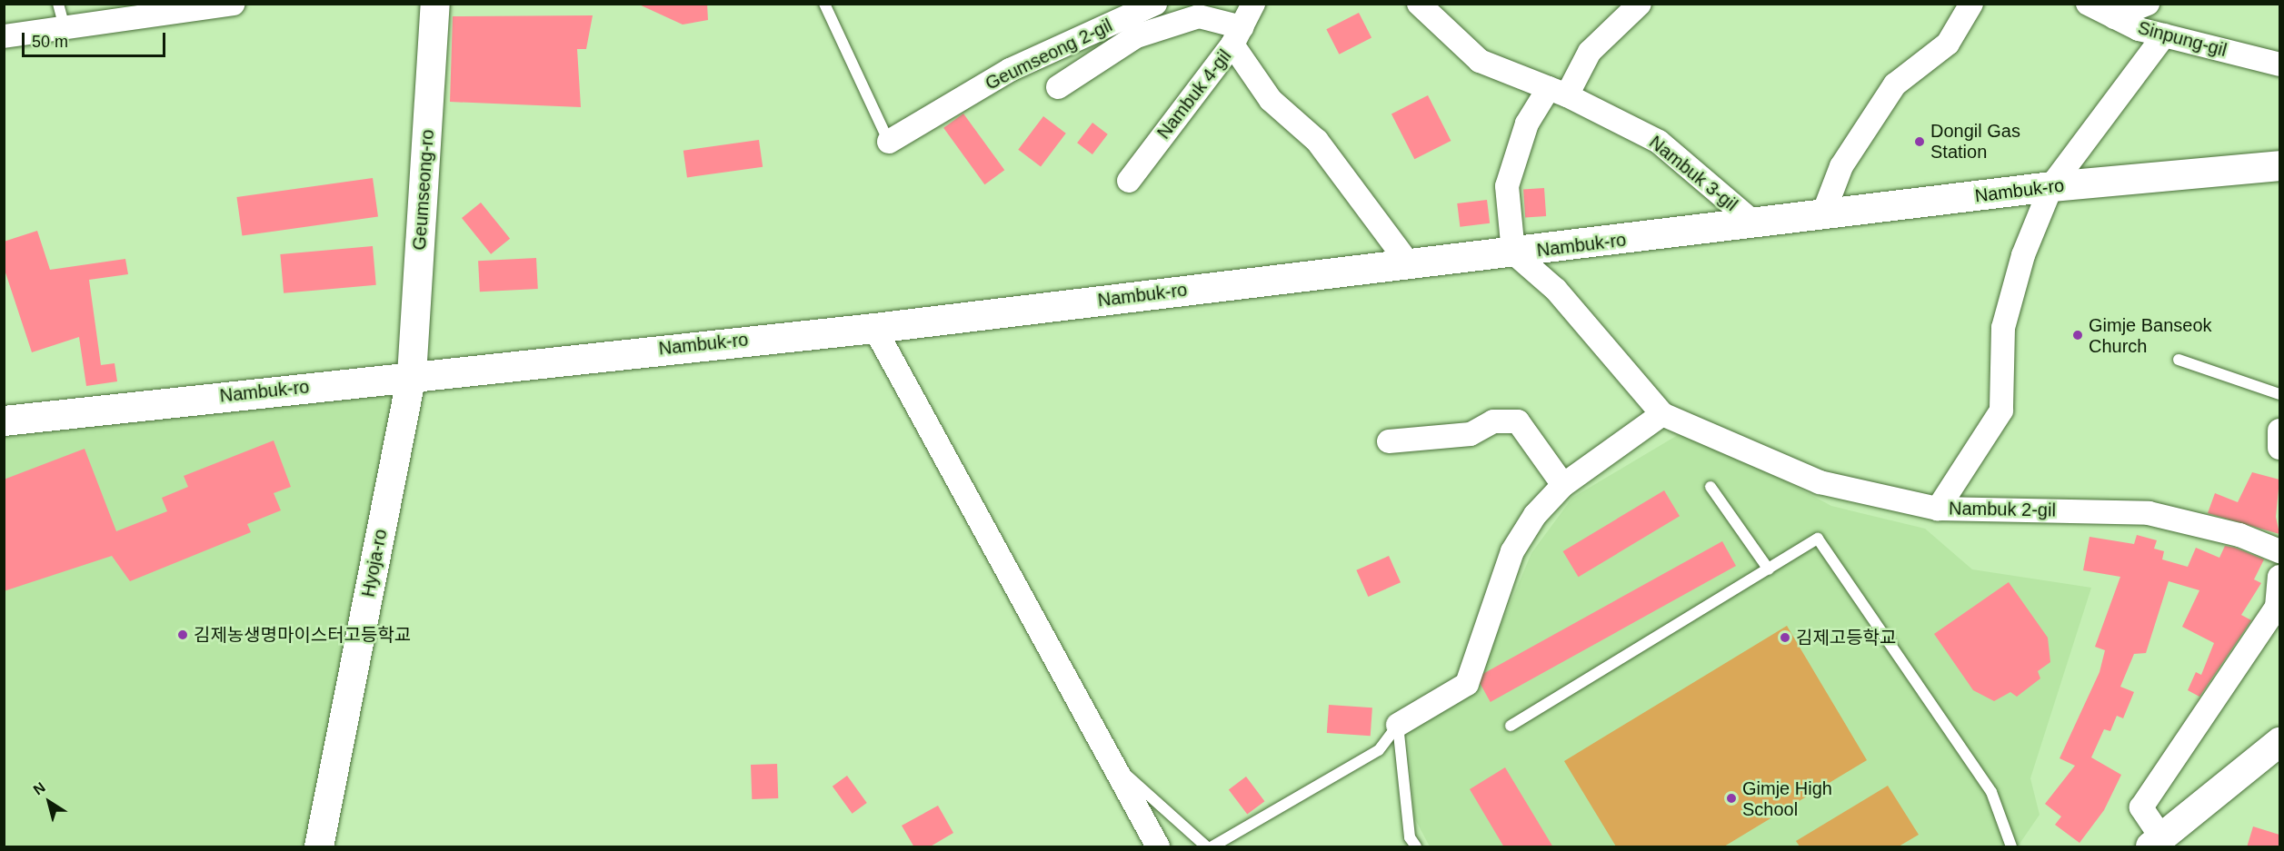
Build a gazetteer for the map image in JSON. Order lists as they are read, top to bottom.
{
  "streets": {
    "main road": ["Nambuk-ro"],
    "street": [
      "Sinpung-gil",
      "Geumseong 2-gil",
      "Nambuk 4-gil",
      "Nambuk 3-gil",
      "Geumseong-ro",
      "Nambuk 2-gil",
      "Hyoja-ro"
    ]
  },
  "crossings": [
    ["Sinpung-gil", "Nambuk 2-gil"],
    ["Nambuk 3-gil", "Nambuk-ro"],
    ["Geumseong-ro", "Nambuk-ro"],
    ["Geumseong-ro", "Hyoja-ro"],
    ["Nambuk-ro", "Nambuk 2-gil"],
    ["Nambuk-ro", "Hyoja-ro"]
  ],
  "places": [
    "Dongil Gas Station",
    "Gimje Banseok Church",
    "김제농생명마이스터고등학교",
    "김제고등학교",
    "Gimje High School"
  ],
  "scale_bar": "50 m",
  "north": "top left"
}
